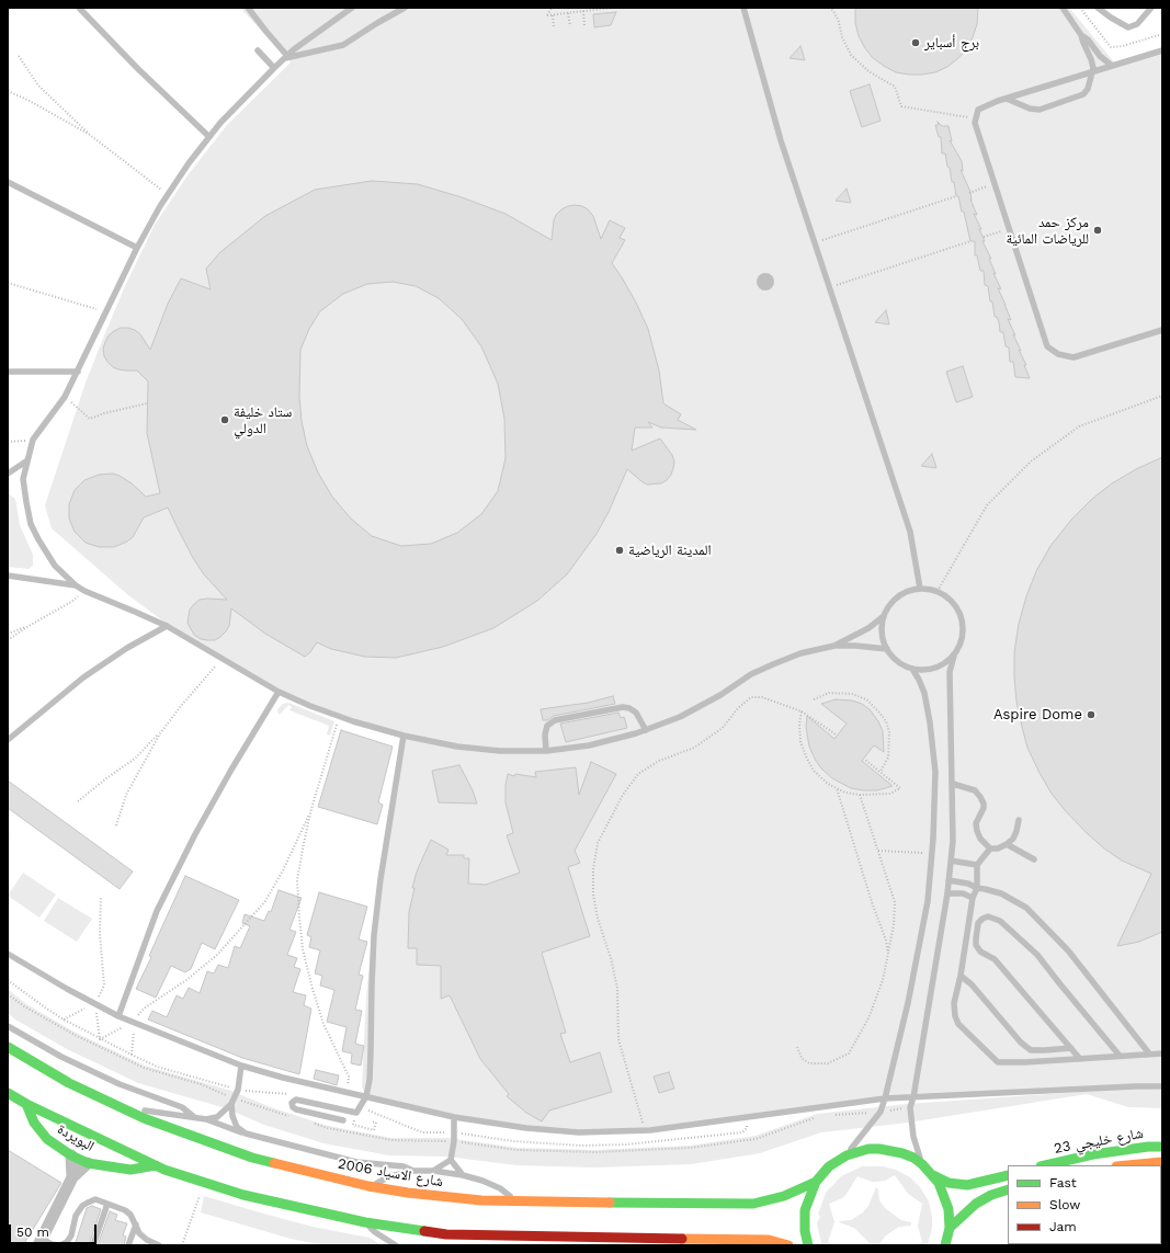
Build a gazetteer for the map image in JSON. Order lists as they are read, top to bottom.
{
  "streets": {
    "main road": ["البويردة", "شارع خليجي 23", "شارع الاسياد 2006"]
  },
  "places": [
    "برج أسباير",
    "مركز حمد للرياضات المائية",
    "ستاد خليفة الدولي",
    "المدينة الرياضية",
    "Aspire Dome"
  ],
  "legend": ["Fast", "Slow", "Jam"],
  "scale_bar": "50 m"
}
